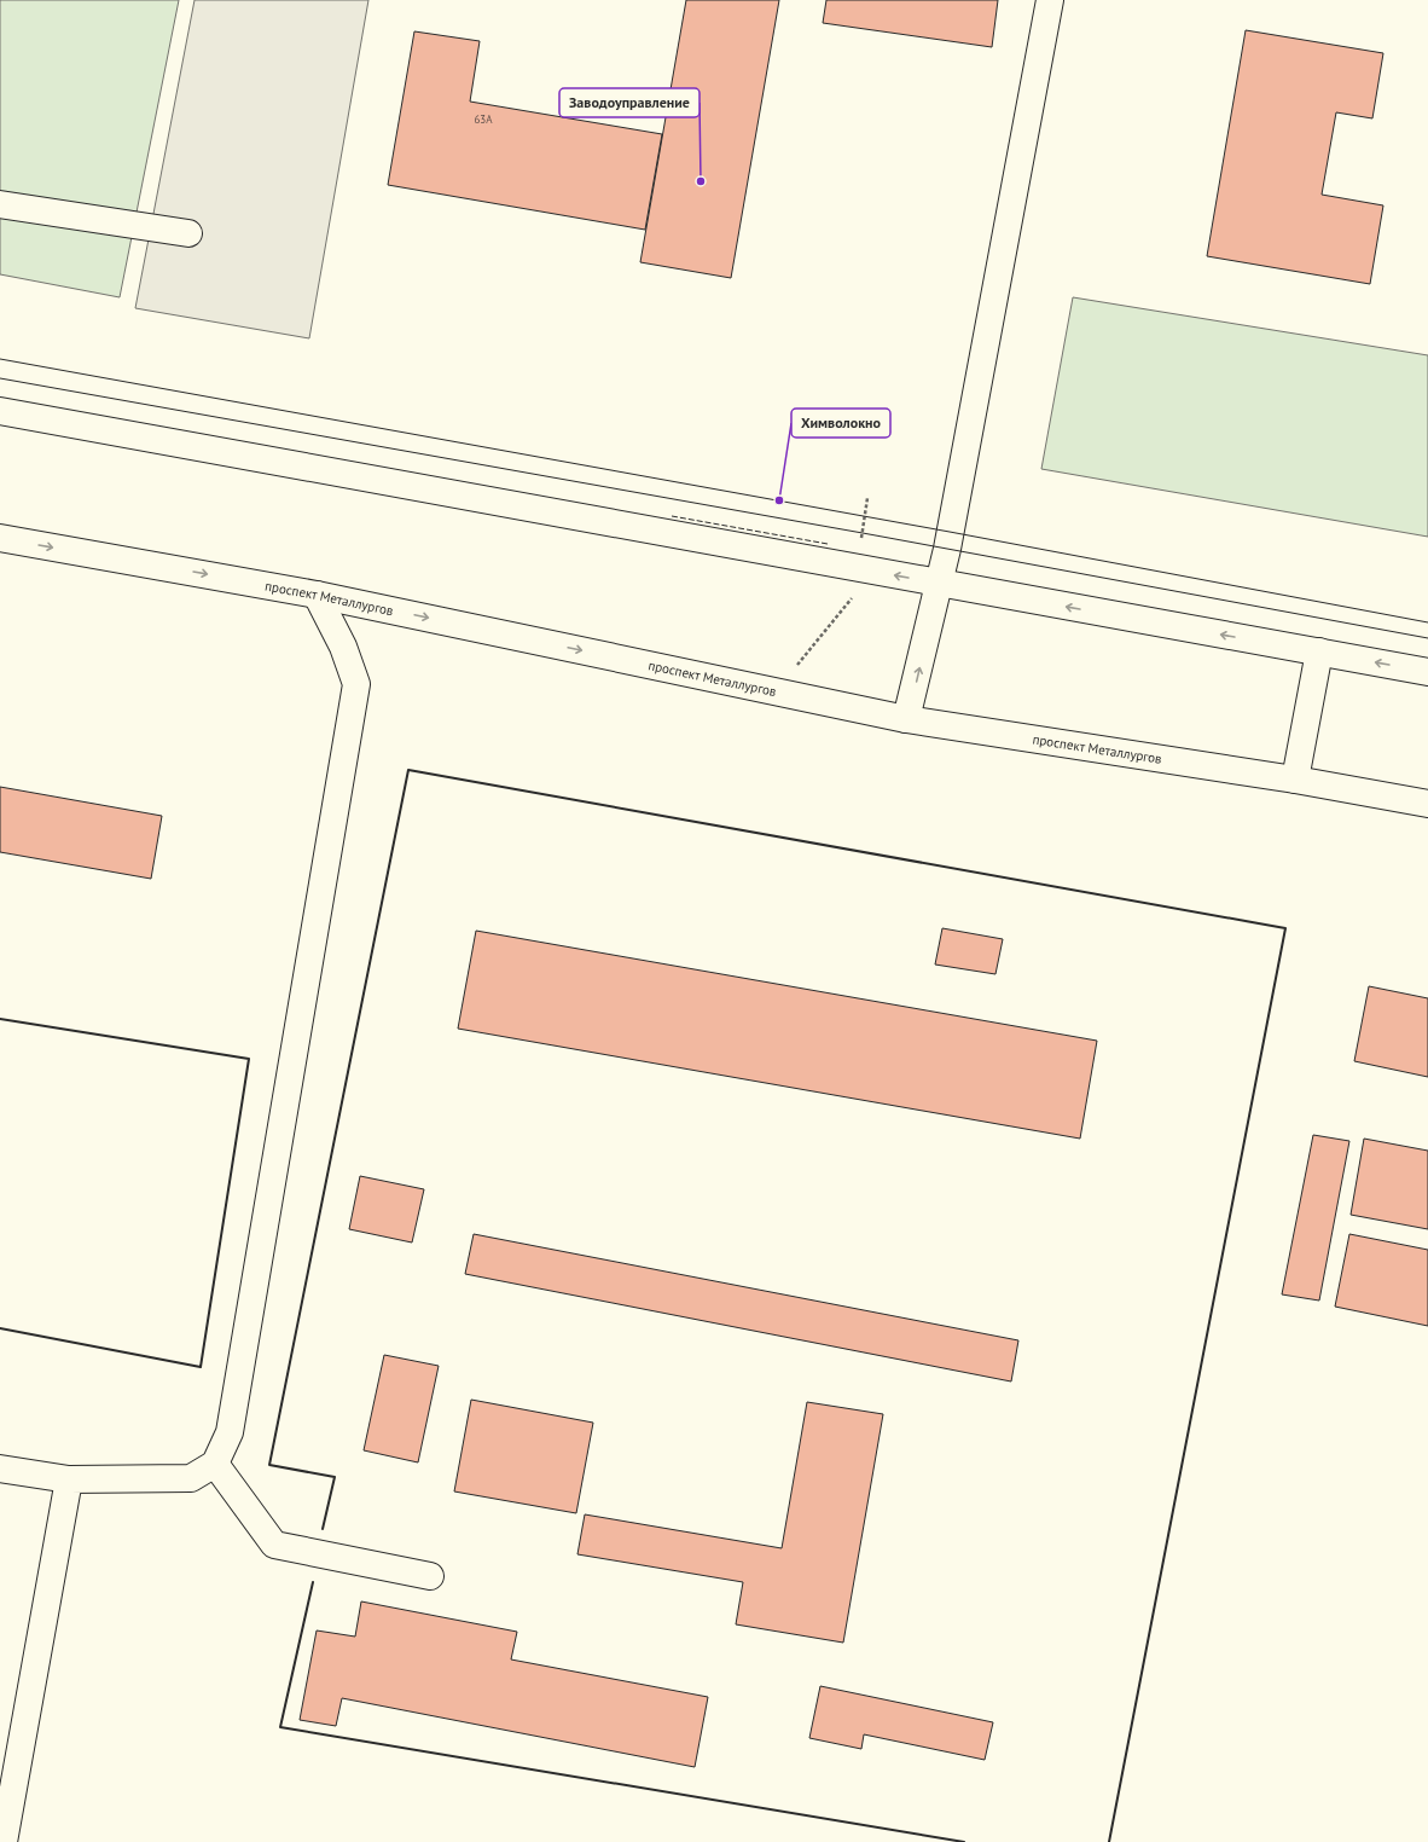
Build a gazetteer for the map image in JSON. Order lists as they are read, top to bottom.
{
  "streets": {
    "street": ["проспект Металлургов"]
  },
  "places": ["Заводоуправление", "Химволокно"],
  "house_numbers": ["63А"]
}
